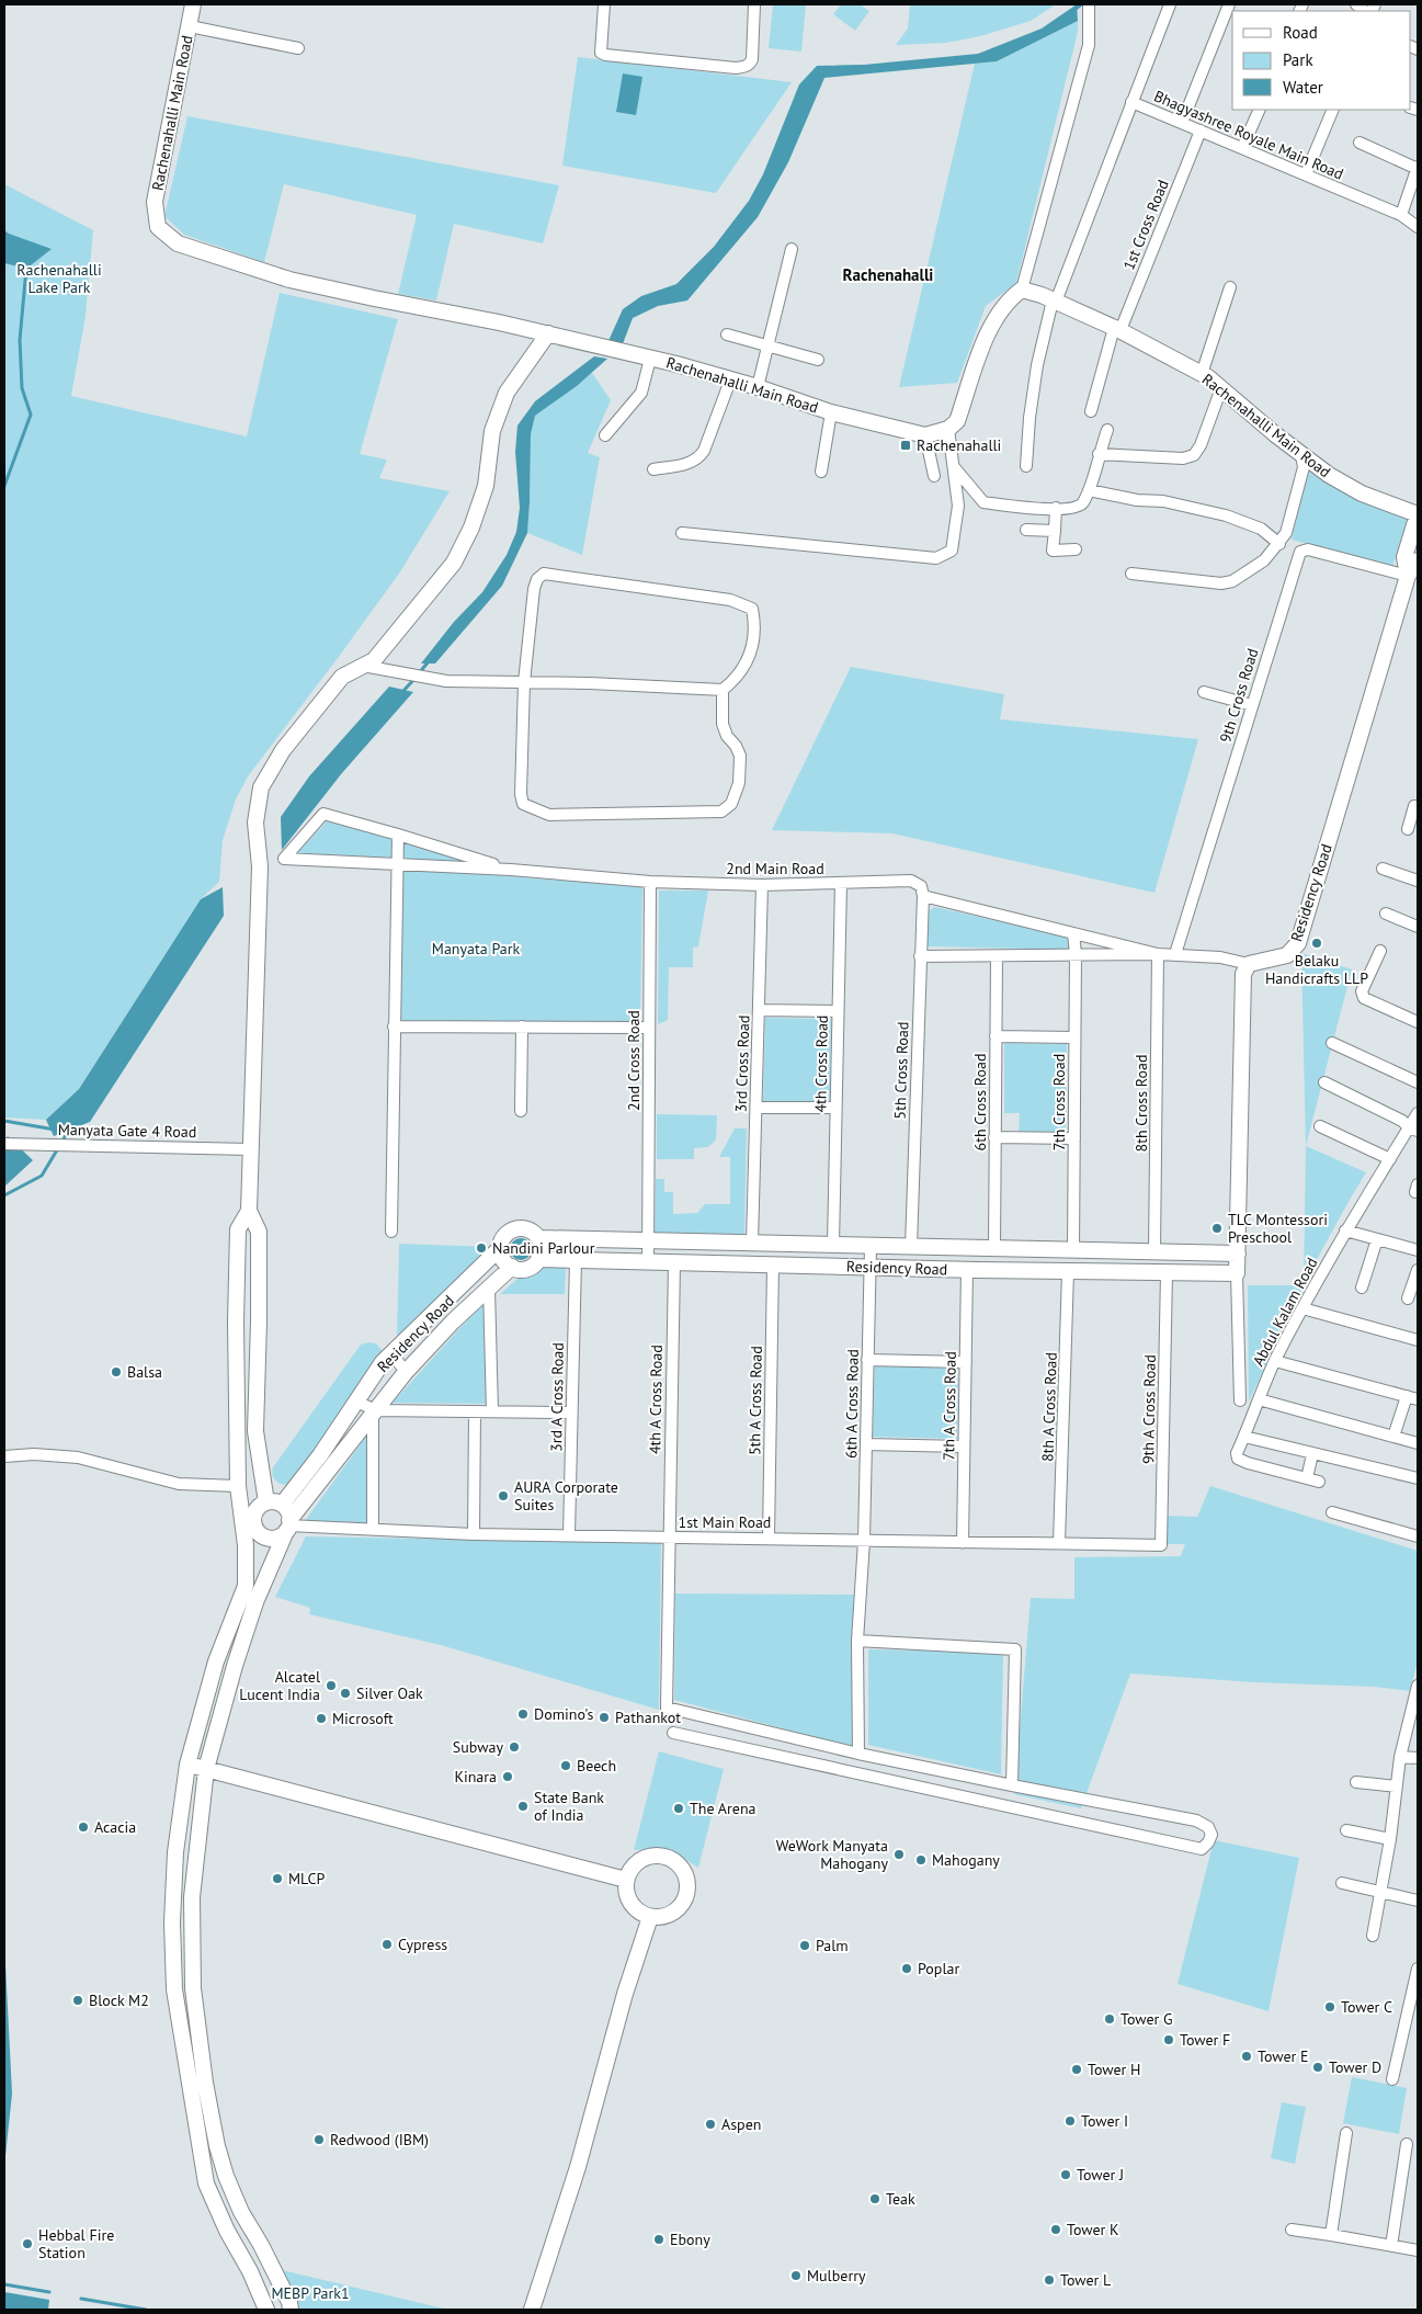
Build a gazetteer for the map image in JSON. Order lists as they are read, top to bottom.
{
  "streets": {
    "street": [
      "Rachenahalli Main Road",
      "Bhagyashree Royale Main Road",
      "1st Cross Road",
      "9th Cross Road",
      "2nd Main Road",
      "Residency Road",
      "2nd Cross Road",
      "3rd Cross Road",
      "4th Cross Road",
      "5th Cross Road",
      "6th Cross Road",
      "7th Cross Road",
      "8th Cross Road",
      "Manyata Gate 4 Road",
      "Abdul Kalam Road",
      "3rd A Cross Road",
      "4th A Cross Road",
      "5th A Cross Road",
      "6th A Cross Road",
      "7th A Cross Road",
      "8th A Cross Road",
      "9th A Cross Road",
      "1st Main Road"
    ]
  },
  "crossings": [
    ["Rachenahalli Main Road", "1st Cross Road"],
    ["Rachenahalli Main Road", "Residency Road"],
    ["Bhagyashree Royale Main Road", "1st Cross Road"],
    ["9th Cross Road", "2nd Main Road"],
    ["9th Cross Road", "Residency Road"],
    ["2nd Main Road", "Residency Road"],
    ["2nd Main Road", "2nd Cross Road"],
    ["2nd Main Road", "3rd Cross Road"],
    ["2nd Main Road", "4th Cross Road"],
    ["2nd Main Road", "5th Cross Road"],
    ["2nd Main Road", "7th Cross Road"],
    ["2nd Main Road", "8th Cross Road"],
    ["Residency Road", "2nd Cross Road"],
    ["Residency Road", "3rd Cross Road"],
    ["Residency Road", "4th Cross Road"],
    ["Residency Road", "5th Cross Road"],
    ["Residency Road", "6th Cross Road"],
    ["Residency Road", "7th Cross Road"],
    ["Residency Road", "8th Cross Road"],
    ["Residency Road", "3rd A Cross Road"],
    ["Residency Road", "4th A Cross Road"],
    ["Residency Road", "5th A Cross Road"],
    ["Residency Road", "6th A Cross Road"],
    ["Residency Road", "7th A Cross Road"],
    ["Residency Road", "8th A Cross Road"],
    ["Residency Road", "9th A Cross Road"],
    ["Residency Road", "1st Main Road"],
    ["3rd A Cross Road", "1st Main Road"],
    ["4th A Cross Road", "6th A Cross Road"],
    ["4th A Cross Road", "1st Main Road"],
    ["5th A Cross Road", "1st Main Road"],
    ["6th A Cross Road", "1st Main Road"],
    ["7th A Cross Road", "1st Main Road"],
    ["8th A Cross Road", "1st Main Road"],
    ["9th A Cross Road", "1st Main Road"]
  ],
  "districts": ["Rachenahalli"],
  "parks": ["Rachenahalli Lake Park", "Manyata Park", "MEBP Park1"],
  "places": {
    "transit": ["Rachenahalli"],
    "other": [
      "Belaku Handicrafts LLP",
      "TLC Montessori Preschool",
      "Nandini Parlour",
      "Balsa",
      "AURA Corporate Suites",
      "Alcatel Lucent India",
      "Silver Oak",
      "Domino's",
      "Pathankot",
      "Microsoft",
      "Subway",
      "Beech",
      "Kinara",
      "State Bank of India",
      "The Arena",
      "Acacia",
      "WeWork Manyata Mahogany",
      "Mahogany",
      "MLCP",
      "Cypress",
      "Palm",
      "Poplar",
      "Block M2",
      "Tower C",
      "Tower G",
      "Tower F",
      "Tower E",
      "Tower D",
      "Tower H",
      "Tower I",
      "Aspen",
      "Redwood (IBM)",
      "Tower J",
      "Teak",
      "Tower K",
      "Ebony",
      "Hebbal Fire Station",
      "Mulberry",
      "Tower L"
    ]
  },
  "legend": ["Road", "Park", "Water"]
}
